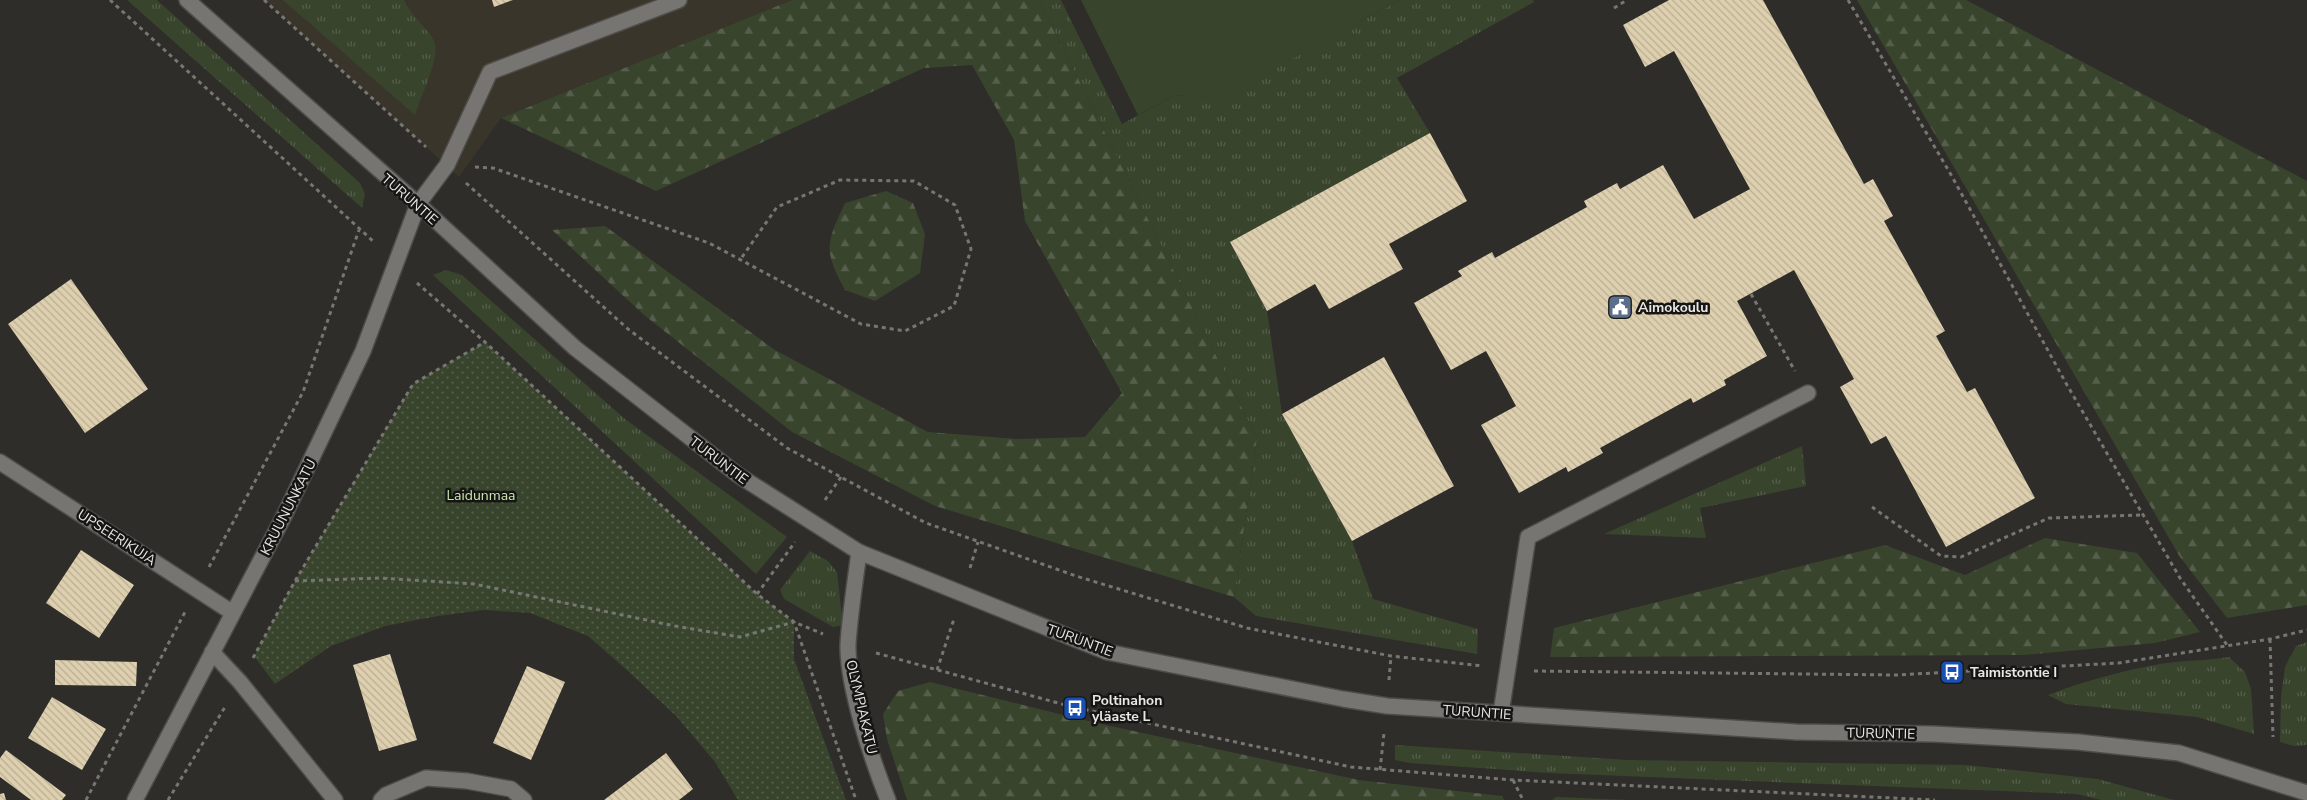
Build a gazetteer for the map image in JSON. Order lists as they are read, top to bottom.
{
  "streets": {
    "main road": [
      "TURUNTIE",
      "KRUUNUNKATU",
      "UPSEERIKUJA",
      "OLYMPIAKATU"
    ]
  },
  "crossings": [
    ["TURUNTIE", "KRUUNUNKATU"],
    ["TURUNTIE", "OLYMPIAKATU"],
    ["KRUUNUNKATU", "UPSEERIKUJA"]
  ],
  "parks": ["Laidunmaa"],
  "places": {
    "public building": ["Aimokoulu"],
    "bus stop": ["Taimistontie I", "Poltinahon yläaste L"]
  }
}
